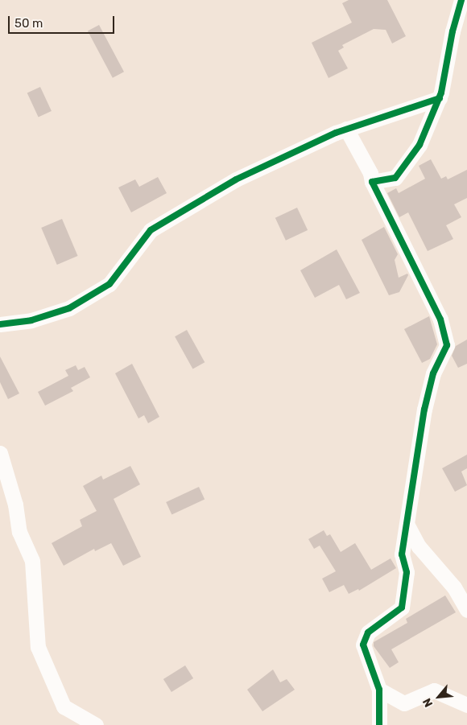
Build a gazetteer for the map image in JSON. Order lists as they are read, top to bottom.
{
  "scale_bar": "50 m",
  "north": "bottom left"
}
